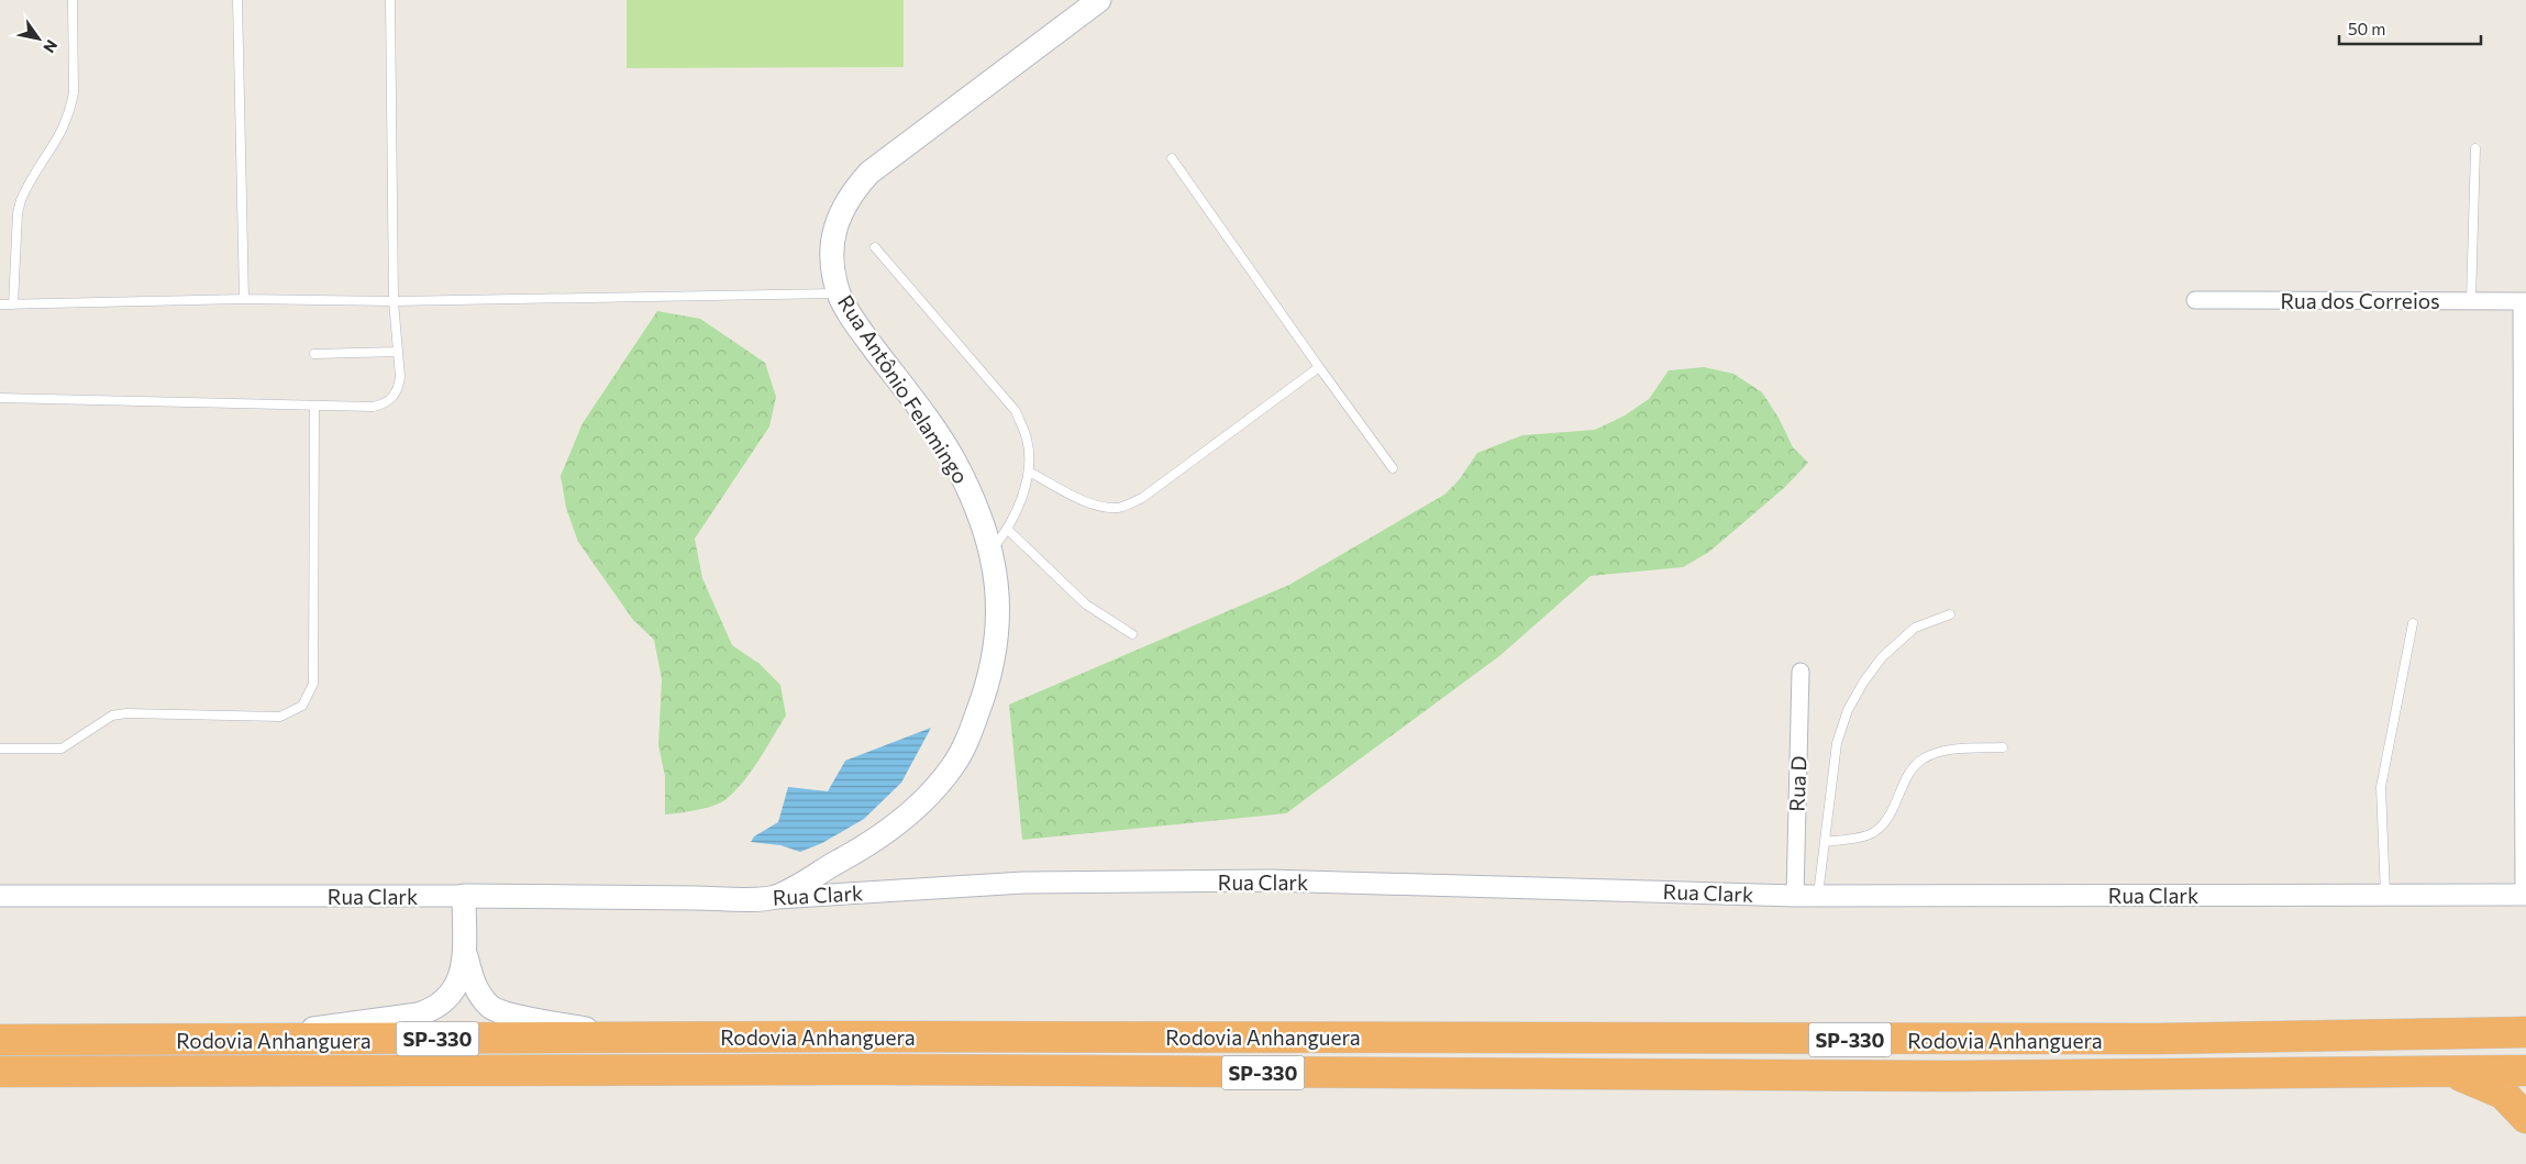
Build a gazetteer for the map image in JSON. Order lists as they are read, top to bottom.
{
  "streets": {
    "highway": ["Rodovia Anhanguera", "SP-330"],
    "main road": ["Rua Antônio Felamingo", "Rua Clark"],
    "street": ["Rua dos Correios", "Rua D"]
  },
  "crossings": [
    ["Rua Antônio Felamingo", "Rua Clark"],
    ["Rua D", "Rua Clark"]
  ],
  "scale_bar": "50 m",
  "north": "bottom right"
}
